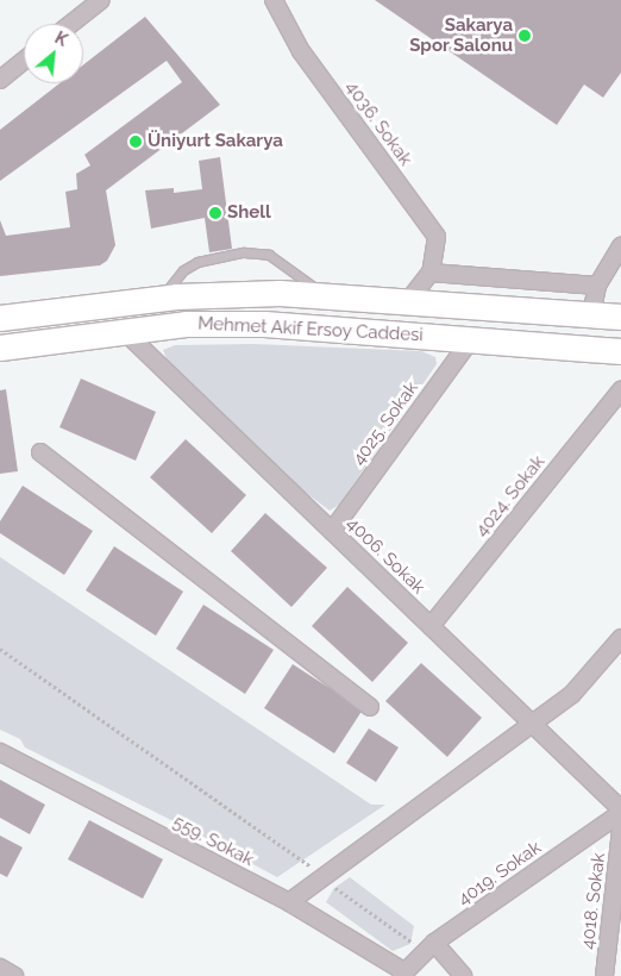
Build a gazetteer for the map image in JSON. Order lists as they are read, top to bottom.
{
  "streets": {
    "main road": ["Mehmet Akif Ersoy Caddesi"],
    "street": [
      "4036. Sokak",
      "4025. Sokak",
      "4024. Sokak",
      "4006. Sokak",
      "559. Sokak",
      "4019. Sokak",
      "4018. Sokak"
    ]
  },
  "crossings": [
    ["Mehmet Akif Ersoy Caddesi", "4025. Sokak"],
    ["Mehmet Akif Ersoy Caddesi", "4006. Sokak"],
    ["4025. Sokak", "4006. Sokak"],
    ["4024. Sokak", "4006. Sokak"],
    ["4006. Sokak", "4019. Sokak"],
    ["559. Sokak", "4019. Sokak"]
  ],
  "places": ["Sakarya Spor Salonu", "Üniyurt Sakarya", "Shell"],
  "north": "top right"
}
